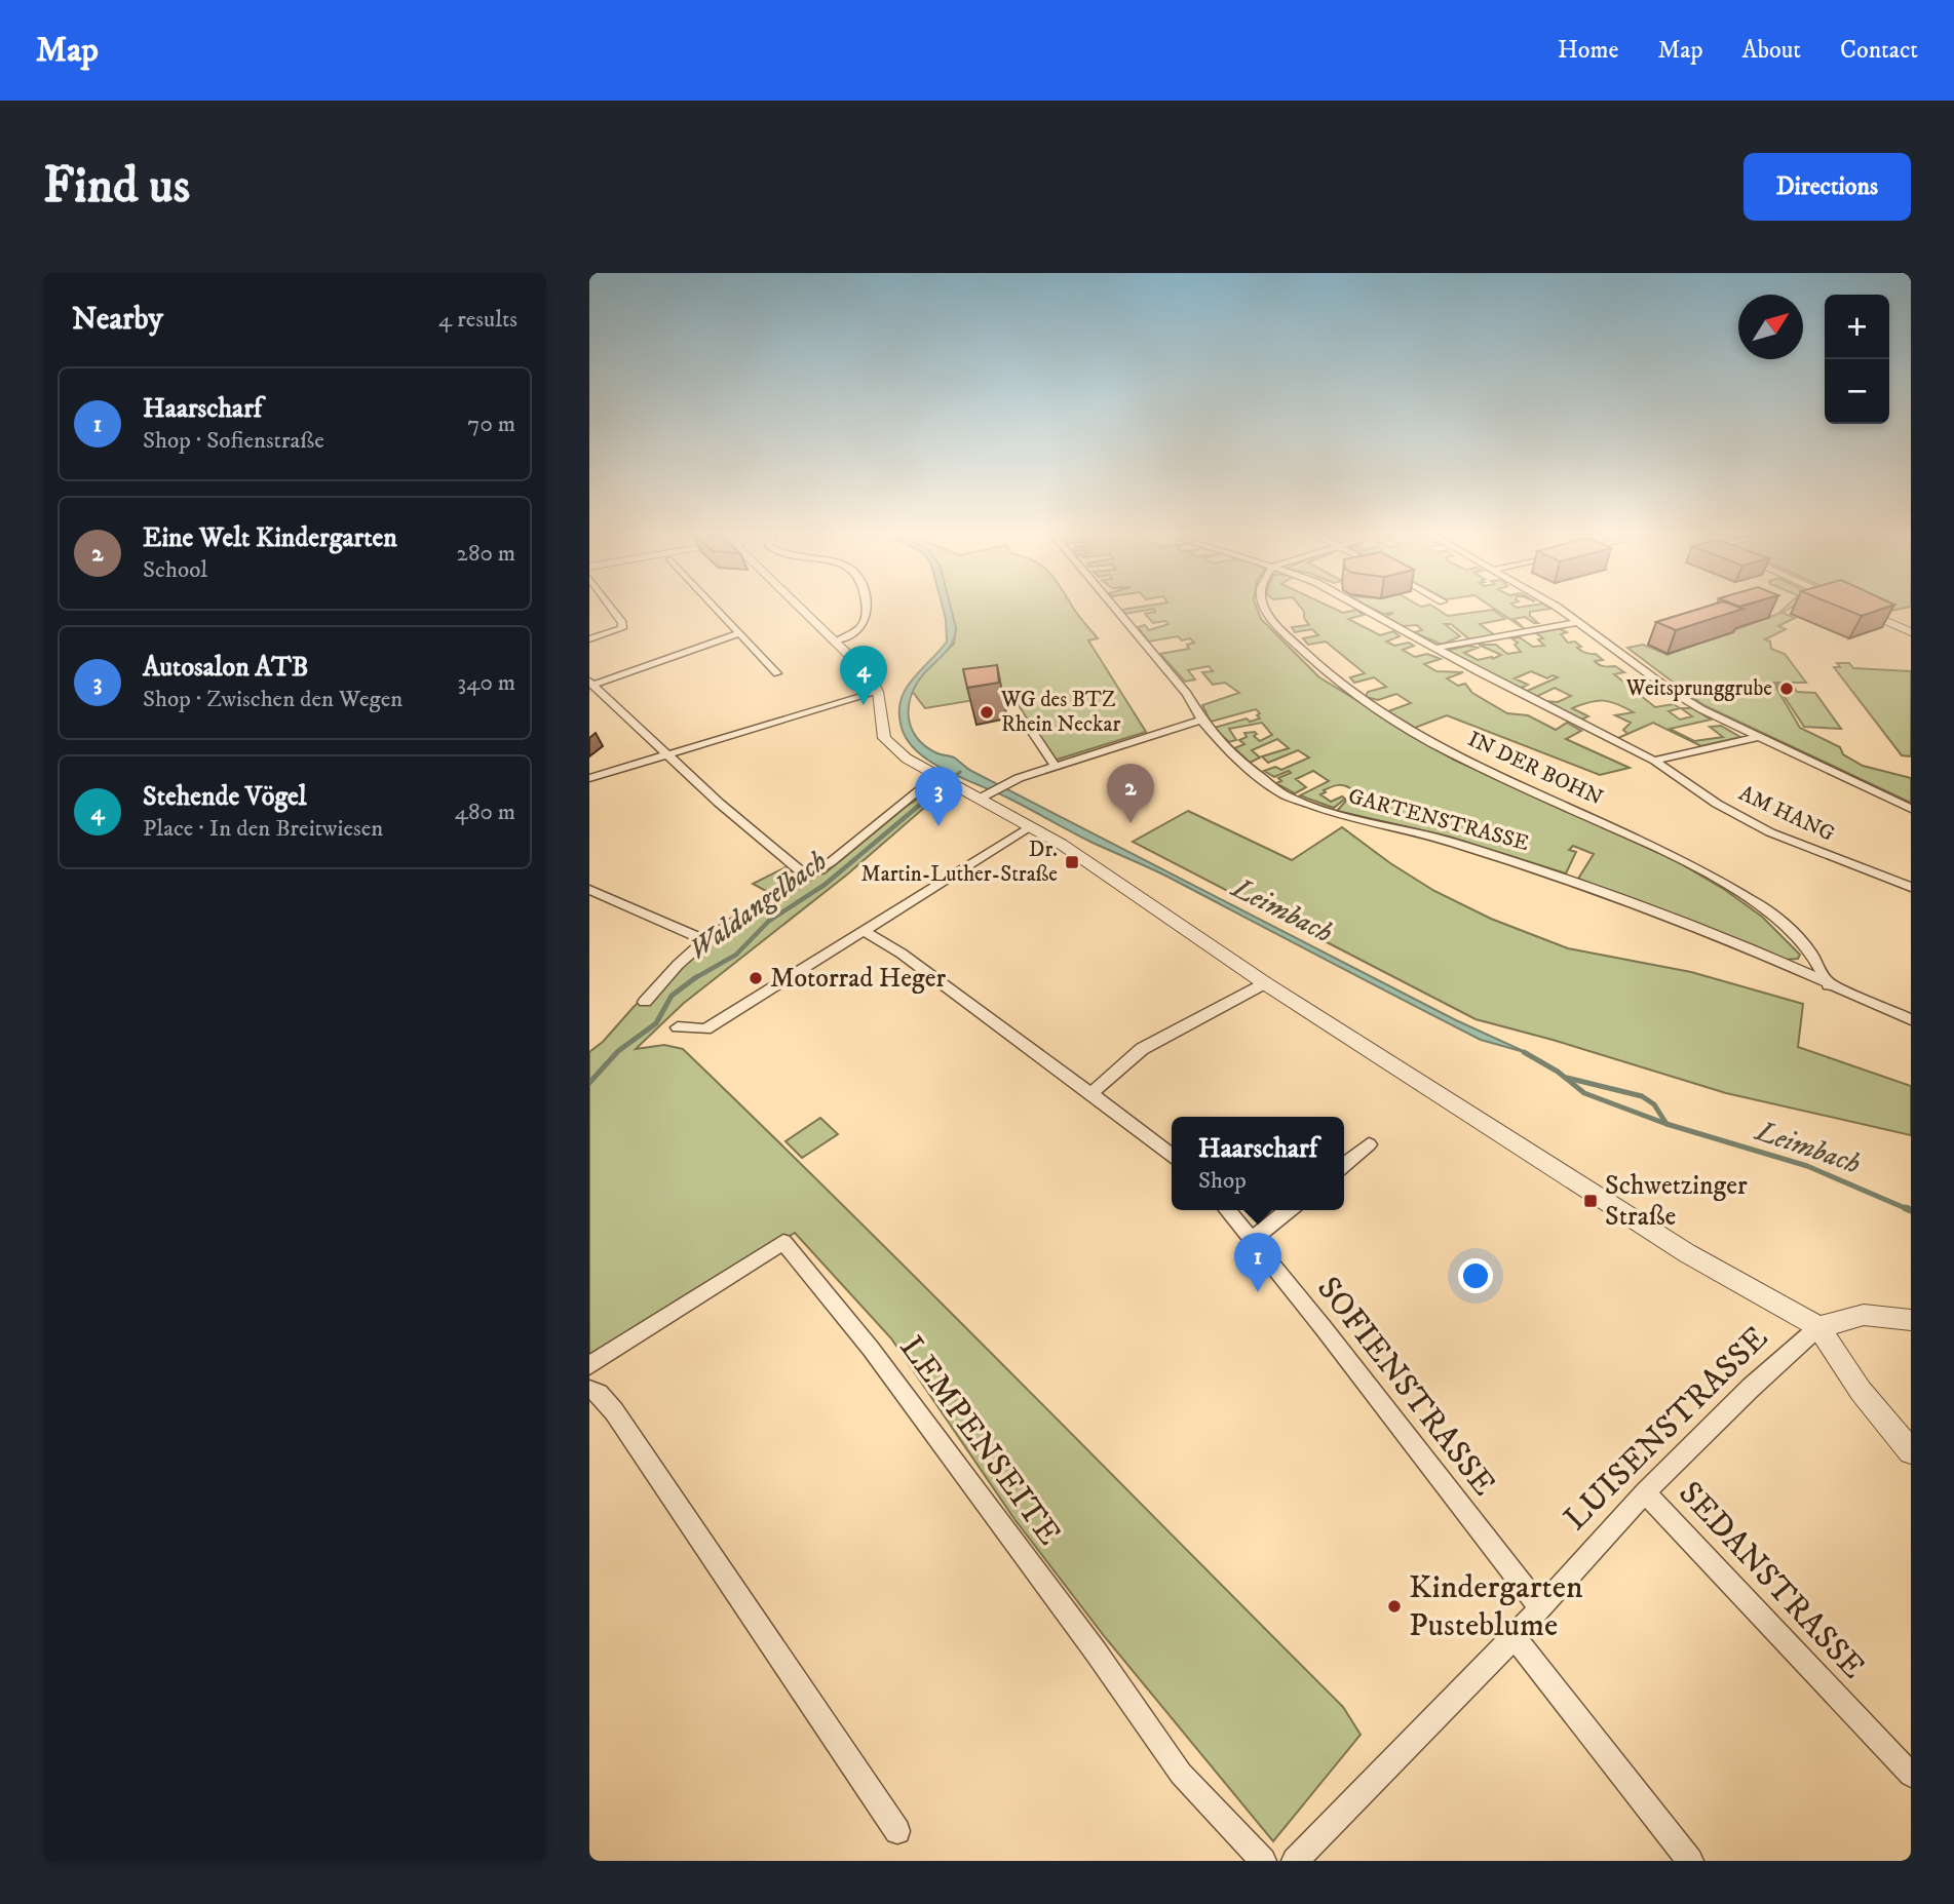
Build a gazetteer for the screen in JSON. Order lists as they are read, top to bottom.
{
  "streets": {
    "street": [
      "IN DER BOHN",
      "AM HANG",
      "GARTENSTRASSE",
      "SOFIENSTRASSE",
      "LUISENSTRASSE",
      "LEMPENSEITE",
      "SEDANSTRASSE"
    ]
  },
  "crossings": [
    ["IN DER BOHN", "GARTENSTRASSE"],
    ["SOFIENSTRASSE", "LUISENSTRASSE"],
    ["LUISENSTRASSE", "SEDANSTRASSE"]
  ],
  "water": ["Waldangelbach", "Leimbach"],
  "places": {
    "other": [
      "Weitsprunggrube",
      "WG des BTZ Rhein Neckar",
      "Motorrad Heger",
      "Kindergarten Pusteblume"
    ],
    "transit": ["Dr. Martin-Luther-Straße", "Schwetzinger Straße"]
  },
  "north": "top right",
  "page": {
    "header": "Map",
    "nav": [
      "Home",
      "Map",
      "About",
      "Contact"
    ],
    "buttons": "Directions",
    "title": "Find us",
    "heading": ["Nearby", "4 results"],
    "map_buttons": ["+", "−"],
    "list": [
      {
        "mark": "1",
        "name": "Haarscharf",
        "note": "Shop · Sofienstraße",
        "value": "70 m"
      },
      {
        "mark": "2",
        "name": "Eine Welt Kindergarten",
        "note": "School",
        "value": "280 m"
      },
      {
        "mark": "3",
        "name": "Autosalon ATB",
        "note": "Shop · Zwischen den Wegen",
        "value": "340 m"
      },
      {
        "mark": "4",
        "name": "Stehende Vögel",
        "note": "Place · In den Breitwiesen",
        "value": "480 m"
      }
    ],
    "pins": [
      "4",
      "2",
      "3",
      "1"
    ],
    "popup": ["Haarscharf", "Shop"]
  }
}
